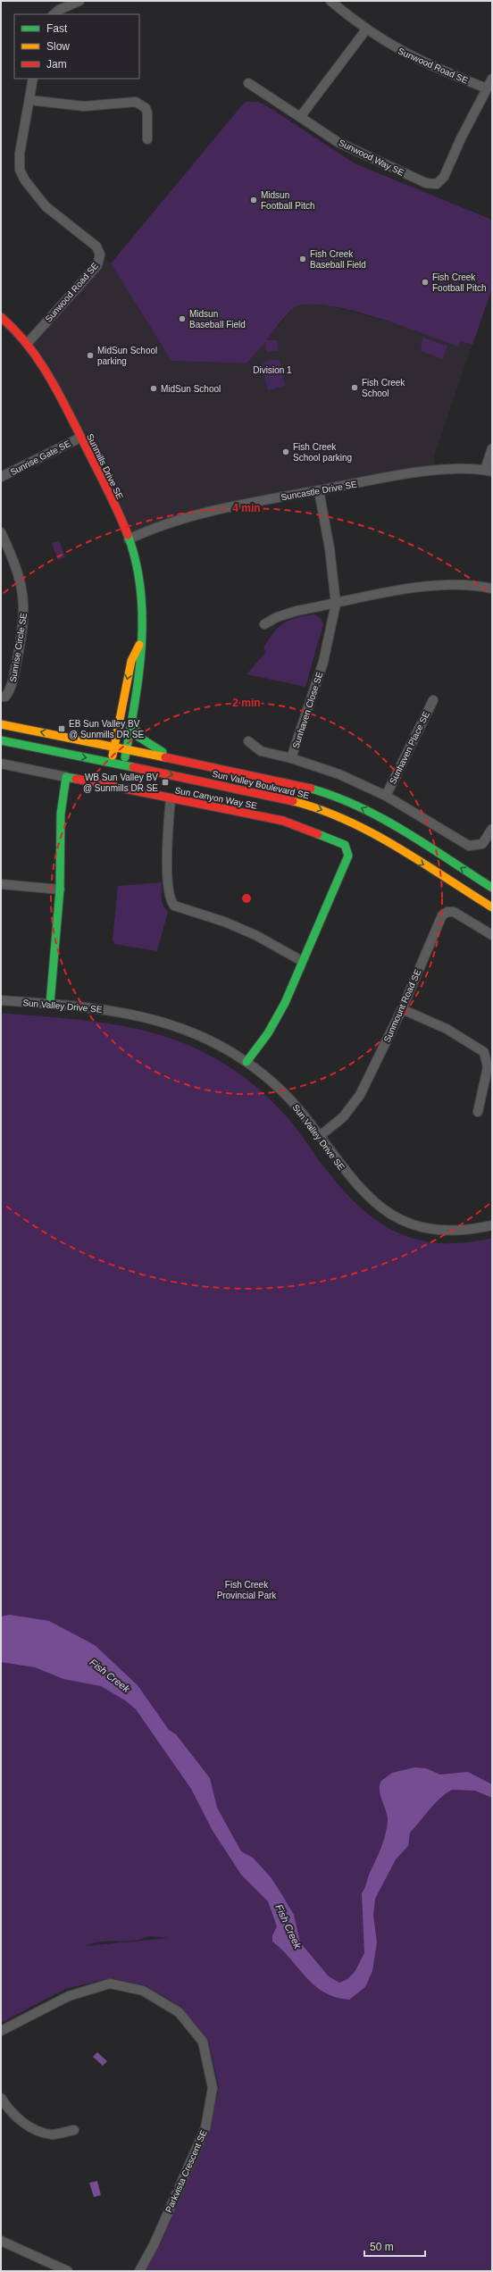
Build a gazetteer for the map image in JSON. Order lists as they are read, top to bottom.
{
  "streets": {
    "street": [
      "Sunwood Road SE",
      "Sunwood Way SE",
      "Sunrise Gate SE",
      "Sunmills Drive SE",
      "Suncastle Drive SE",
      "Sunrise Circle SE",
      "Sunhaven Close SE",
      "Sunhaven Place SE",
      "Sun Valley Boulevard SE",
      "Sun Canyon Way SE",
      "Sun Valley Drive SE",
      "Sunmount Road SE",
      "Parkvista Crescent SE"
    ]
  },
  "crossings": [
    ["Sunwood Road SE", "Sunwood Way SE"],
    ["Sunwood Road SE", "Sunmills Drive SE"],
    ["Sunrise Gate SE", "Sunmills Drive SE"],
    ["Sunmills Drive SE", "Suncastle Drive SE"],
    ["Sunmills Drive SE", "Sun Valley Boulevard SE"],
    ["Suncastle Drive SE", "Sunhaven Close SE"],
    ["Sunhaven Close SE", "Sunhaven Place SE"],
    ["Sun Canyon Way SE", "Sun Valley Drive SE"],
    ["Sun Valley Drive SE", "Sunmount Road SE"]
  ],
  "water": ["Fish Creek"],
  "parks": ["Division 1", "Fish Creek Provincial Park"],
  "places": {
    "other": [
      "Midsun Football Pitch",
      "Fish Creek Baseball Field",
      "Fish Creek Football Pitch",
      "Midsun Baseball Field",
      "MidSun School parking",
      "Fish Creek School",
      "MidSun School",
      "Fish Creek School parking"
    ],
    "transit": ["EB Sun Valley BV @ Sunmills DR SE", "WB Sun Valley BV @ Sunmills DR SE"]
  },
  "legend": ["Fast", "Slow", "Jam"],
  "scale_bar": "50 m",
  "rings": ["4 min", "2 min"]
}
